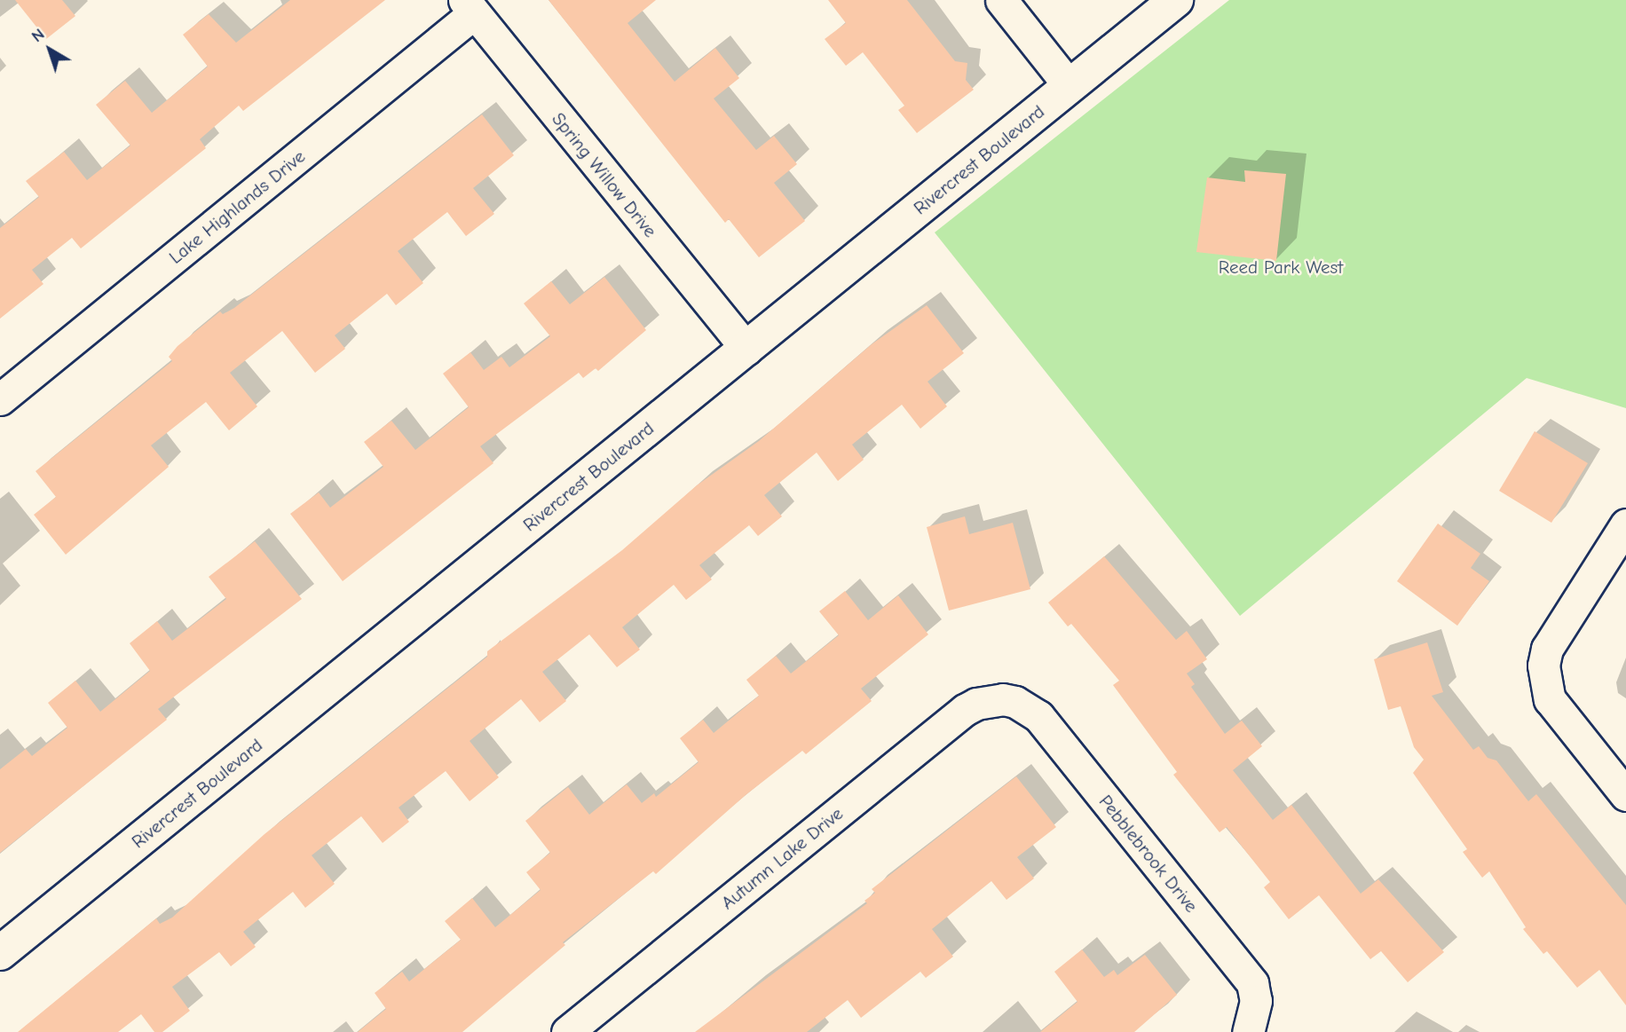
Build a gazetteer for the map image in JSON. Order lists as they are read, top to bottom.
{
  "streets": {
    "street": [
      "Rivercrest Boulevard",
      "Spring Willow Drive",
      "Lake Highlands Drive",
      "Pebblebrook Drive",
      "Autumn Lake Drive"
    ]
  },
  "crossings": [
    ["Rivercrest Boulevard", "Spring Willow Drive"],
    ["Spring Willow Drive", "Lake Highlands Drive"],
    ["Pebblebrook Drive", "Autumn Lake Drive"]
  ],
  "parks": ["Reed Park West"],
  "north": "top left"
}
